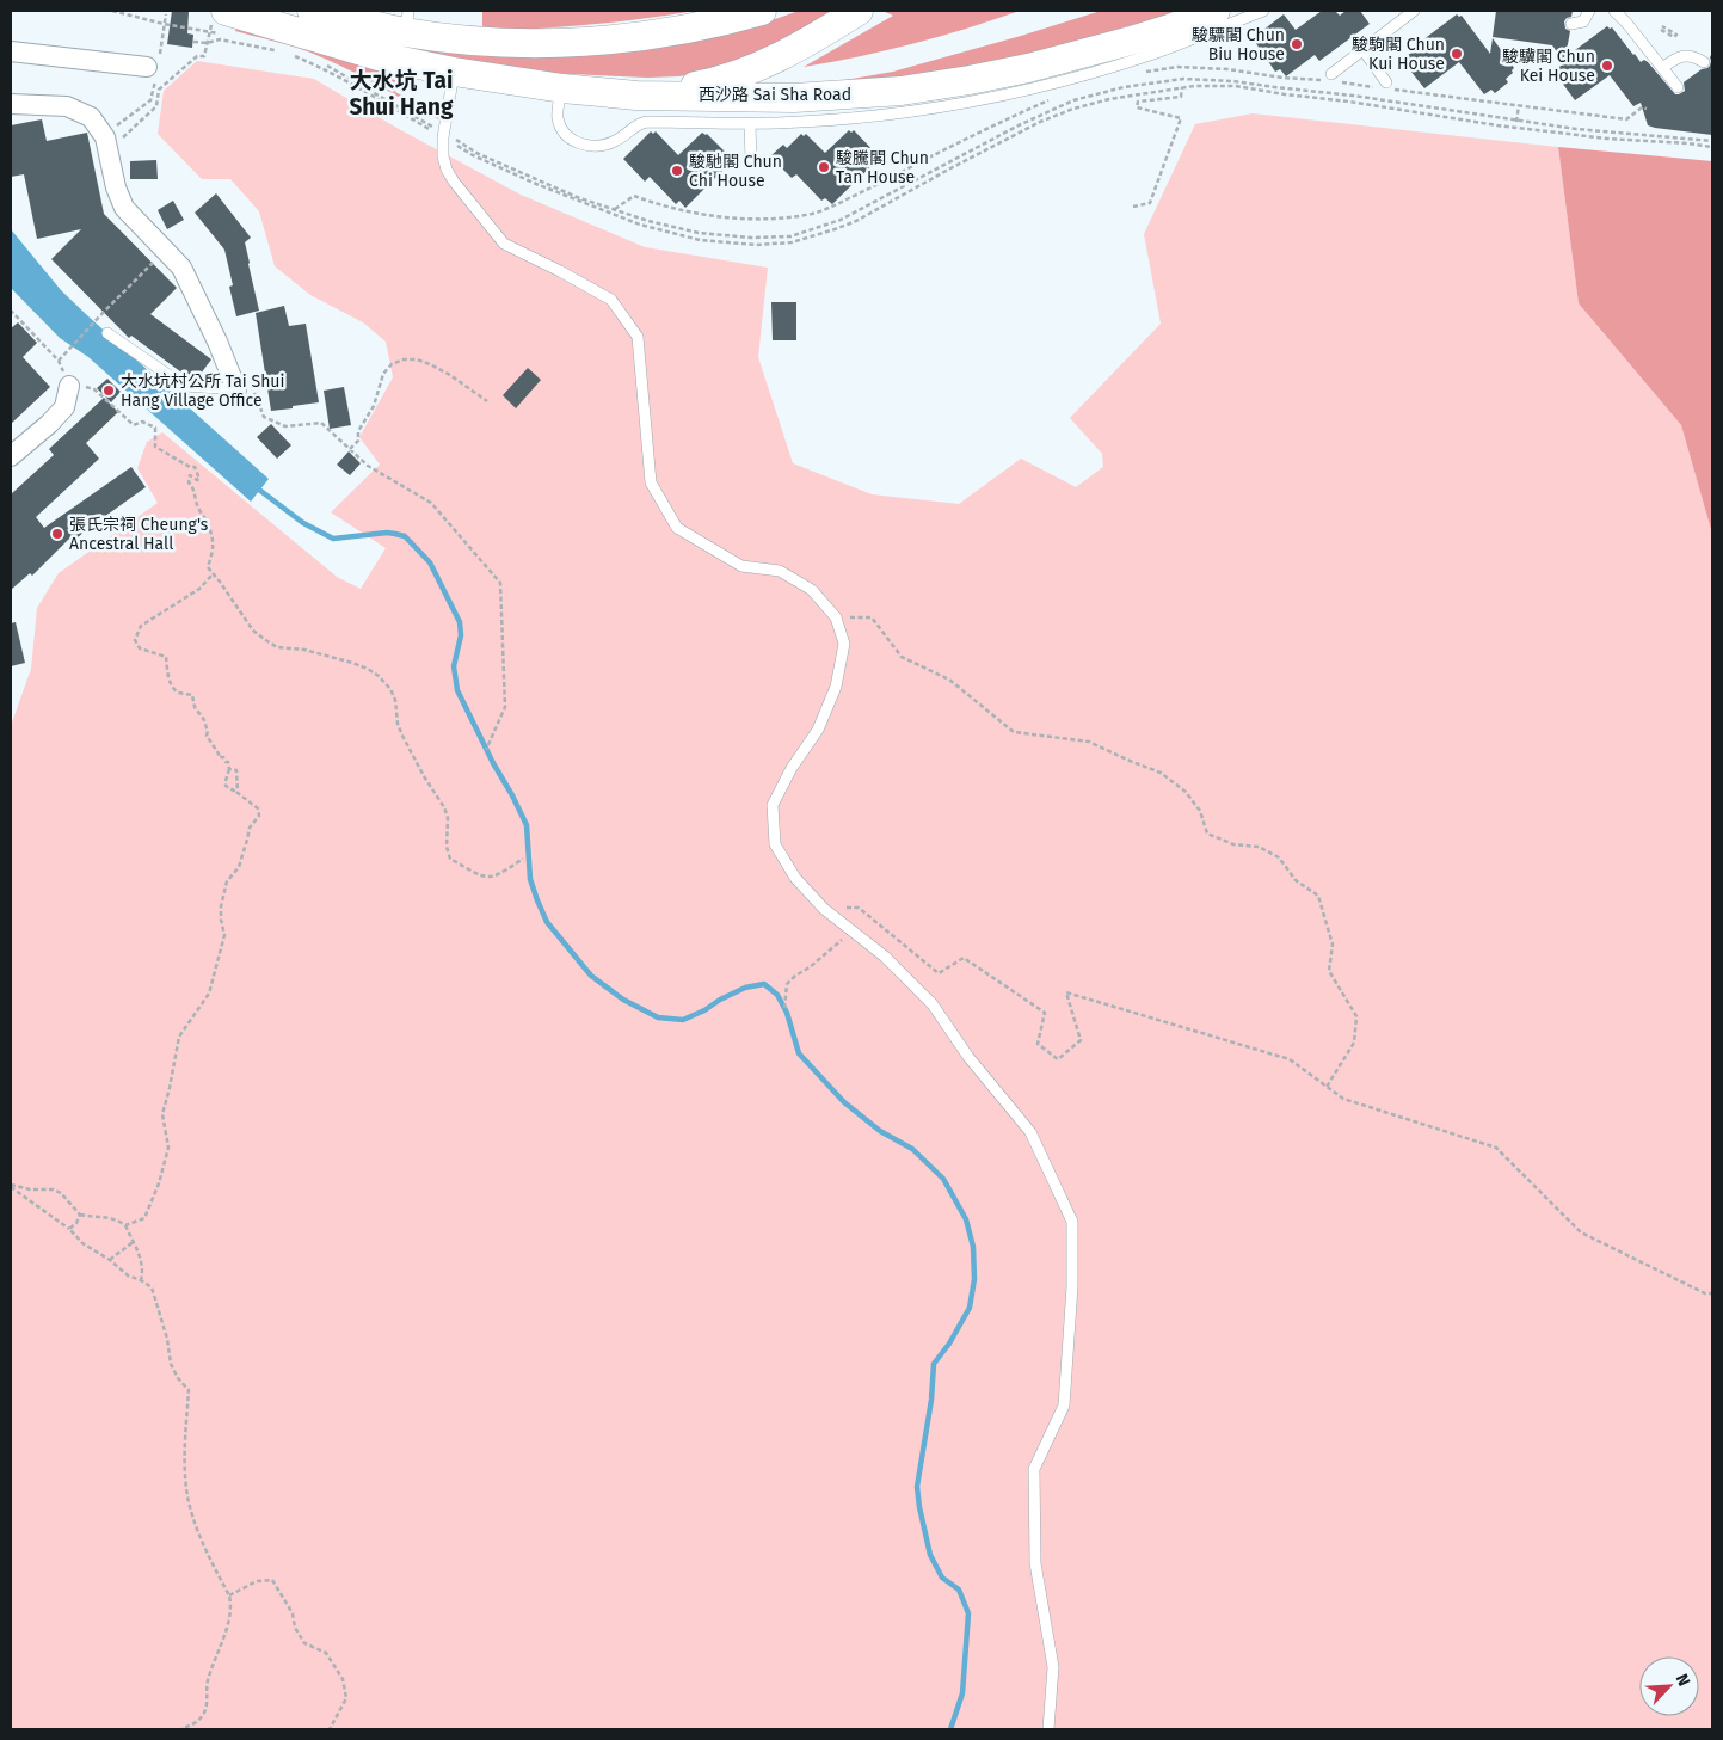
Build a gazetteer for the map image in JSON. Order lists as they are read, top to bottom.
{
  "streets": {
    "main road": ["西沙路 Sai Sha Road"]
  },
  "districts": ["大水坑 Tai Shui Hang"],
  "places": [
    "駿驃閣 Chun Biu House",
    "駿駒閣 Chun Kui House",
    "駿驥閣 Chun Kei House",
    "駿騰閣 Chun Tan House",
    "駿馳閣 Chun Chi House",
    "大水坑村公所 Tai Shui Hang Village Office",
    "張氏宗祠 Cheung's Ancestral Hall"
  ],
  "north": "top right"
}
